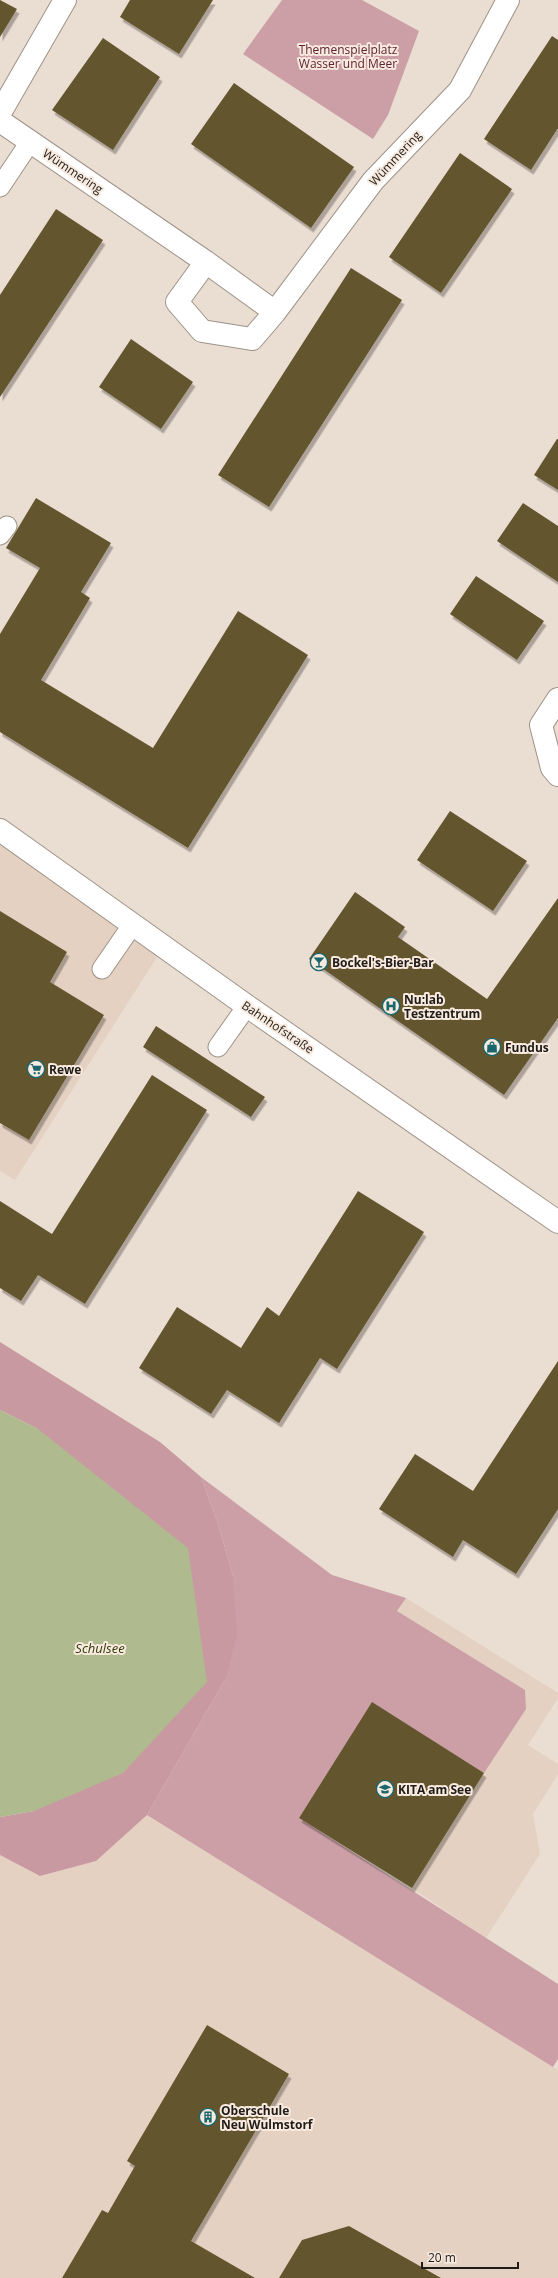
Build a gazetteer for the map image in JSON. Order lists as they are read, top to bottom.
{
  "streets": {
    "street": ["Wümmering", "Bahnhofstraße"]
  },
  "water": ["Schulsee"],
  "parks": ["Themenspielplatz Wasser und Meer"],
  "places": {
    "bar": ["Bockel's-Bier-Bar"],
    "hospital": ["Nu:lab Testzentrum"],
    "shop": ["Fundus"],
    "supermarket": ["Rewe"],
    "school or university": ["KITA am See"],
    "building": ["Oberschule Neu Wulmstorf"]
  },
  "scale_bar": "20 m"
}
